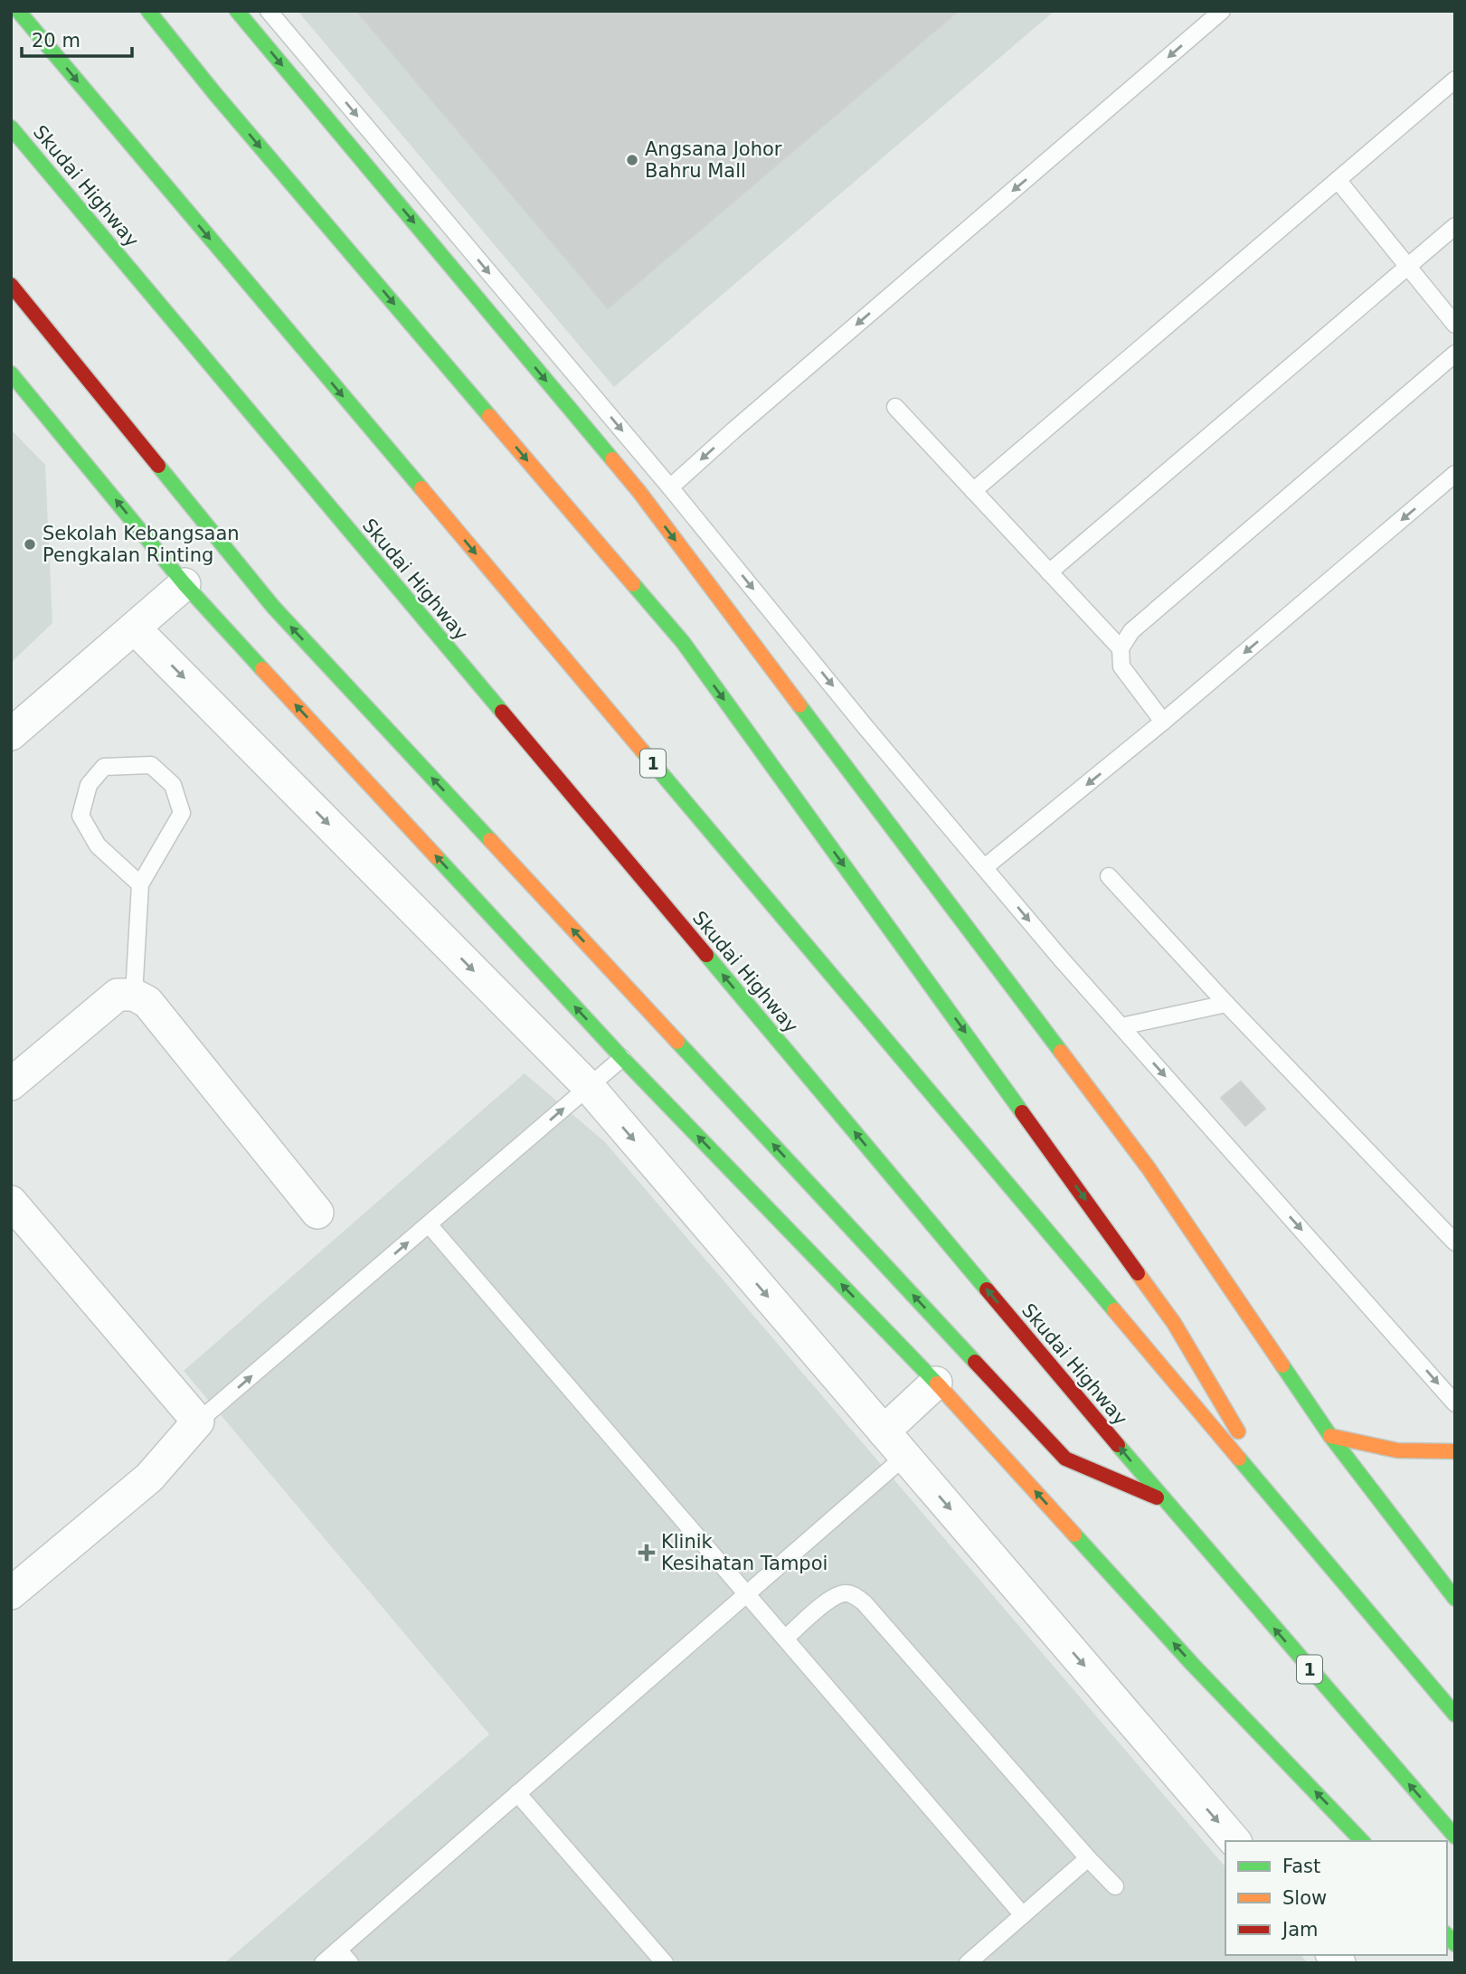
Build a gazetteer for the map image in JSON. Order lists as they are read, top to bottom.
{
  "streets": {
    "main road": ["Skudai Highway", "1"]
  },
  "places": {
    "other": ["Angsana Johor Bahru Mall", "Sekolah Kebangsaan Pengkalan Rinting"],
    "health": ["Klinik Kesihatan Tampoi"]
  },
  "legend": ["Fast", "Slow", "Jam"],
  "scale_bar": "20 m"
}
